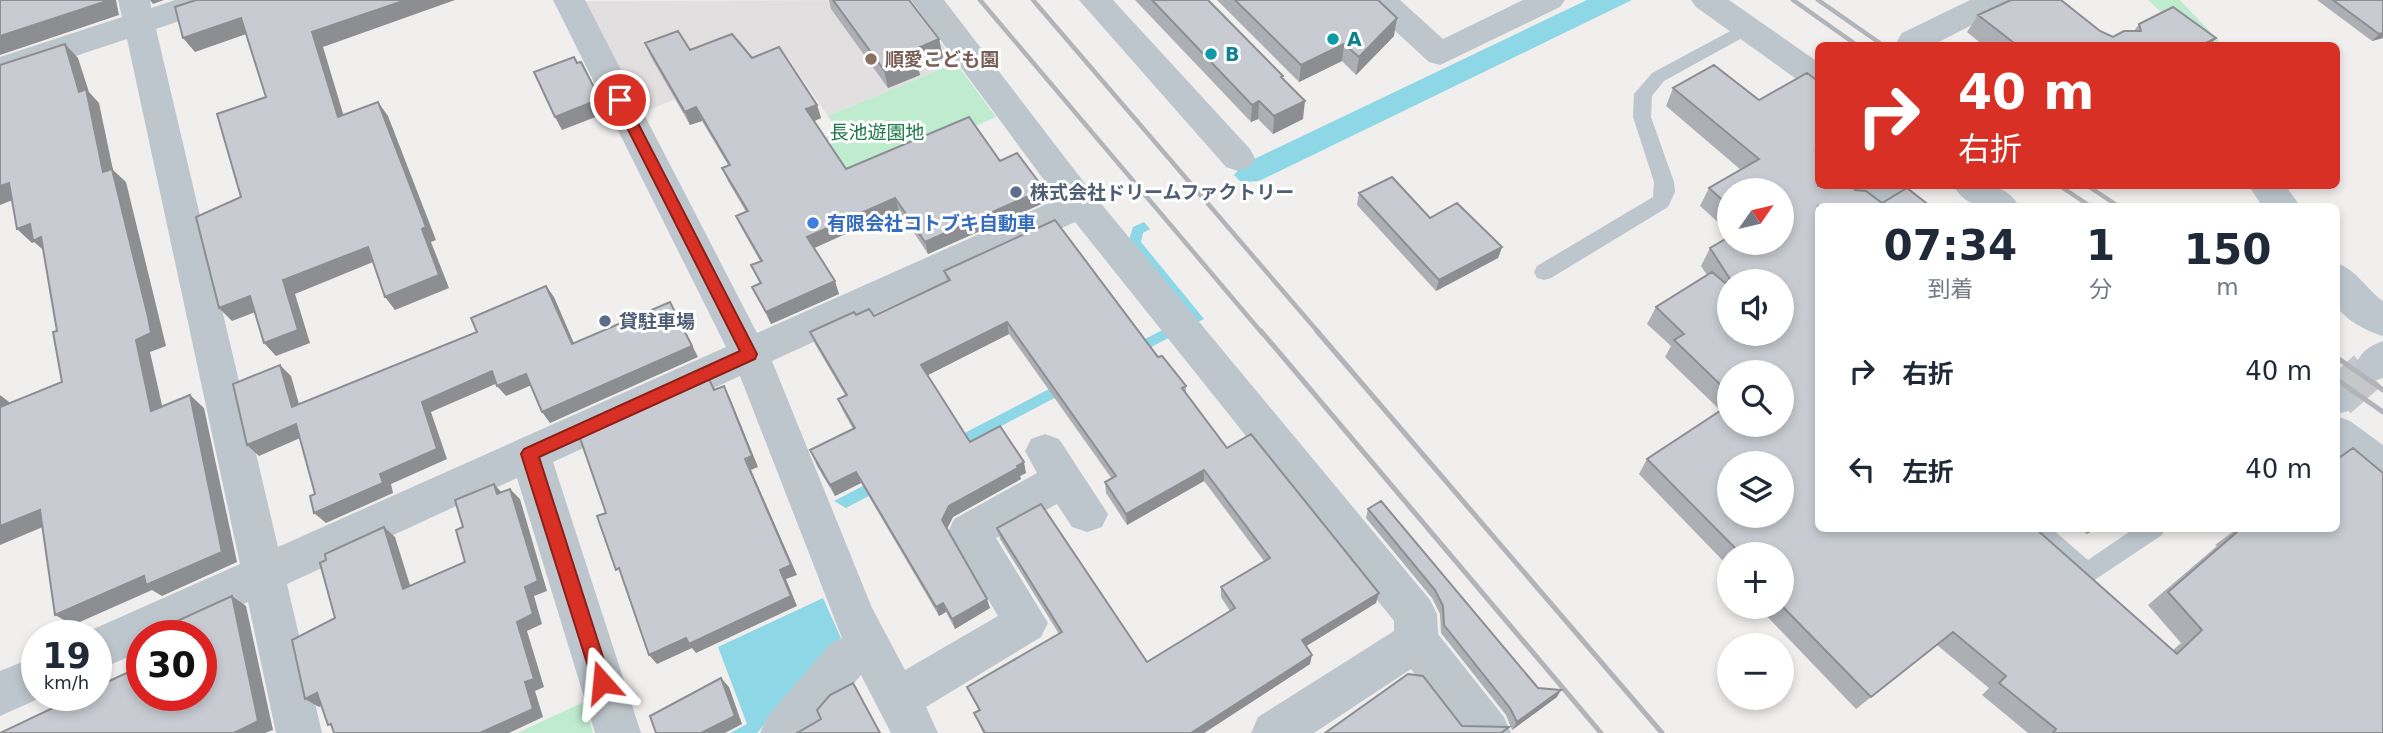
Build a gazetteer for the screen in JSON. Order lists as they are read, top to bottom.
{
  "parks": ["長池遊園地"],
  "places": [
    "A",
    "B",
    "順愛こども園",
    "株式会社ドリームファクトリー",
    "有限会社コトブキ自動車",
    "貸駐車場"
  ],
  "north": "top right",
  "page": {
    "turn": ["40 m", "右折"],
    "map_buttons": ["+", "−"],
    "eta": [
      "07:34",
      "到着",
      "1",
      "分",
      "150",
      "m"
    ],
    "list": [
      {
        "name": "右折",
        "value": "40 m"
      },
      {
        "name": "左折",
        "value": "40 m"
      }
    ],
    "speed": "19 km/h",
    "limit": "30"
  }
}
